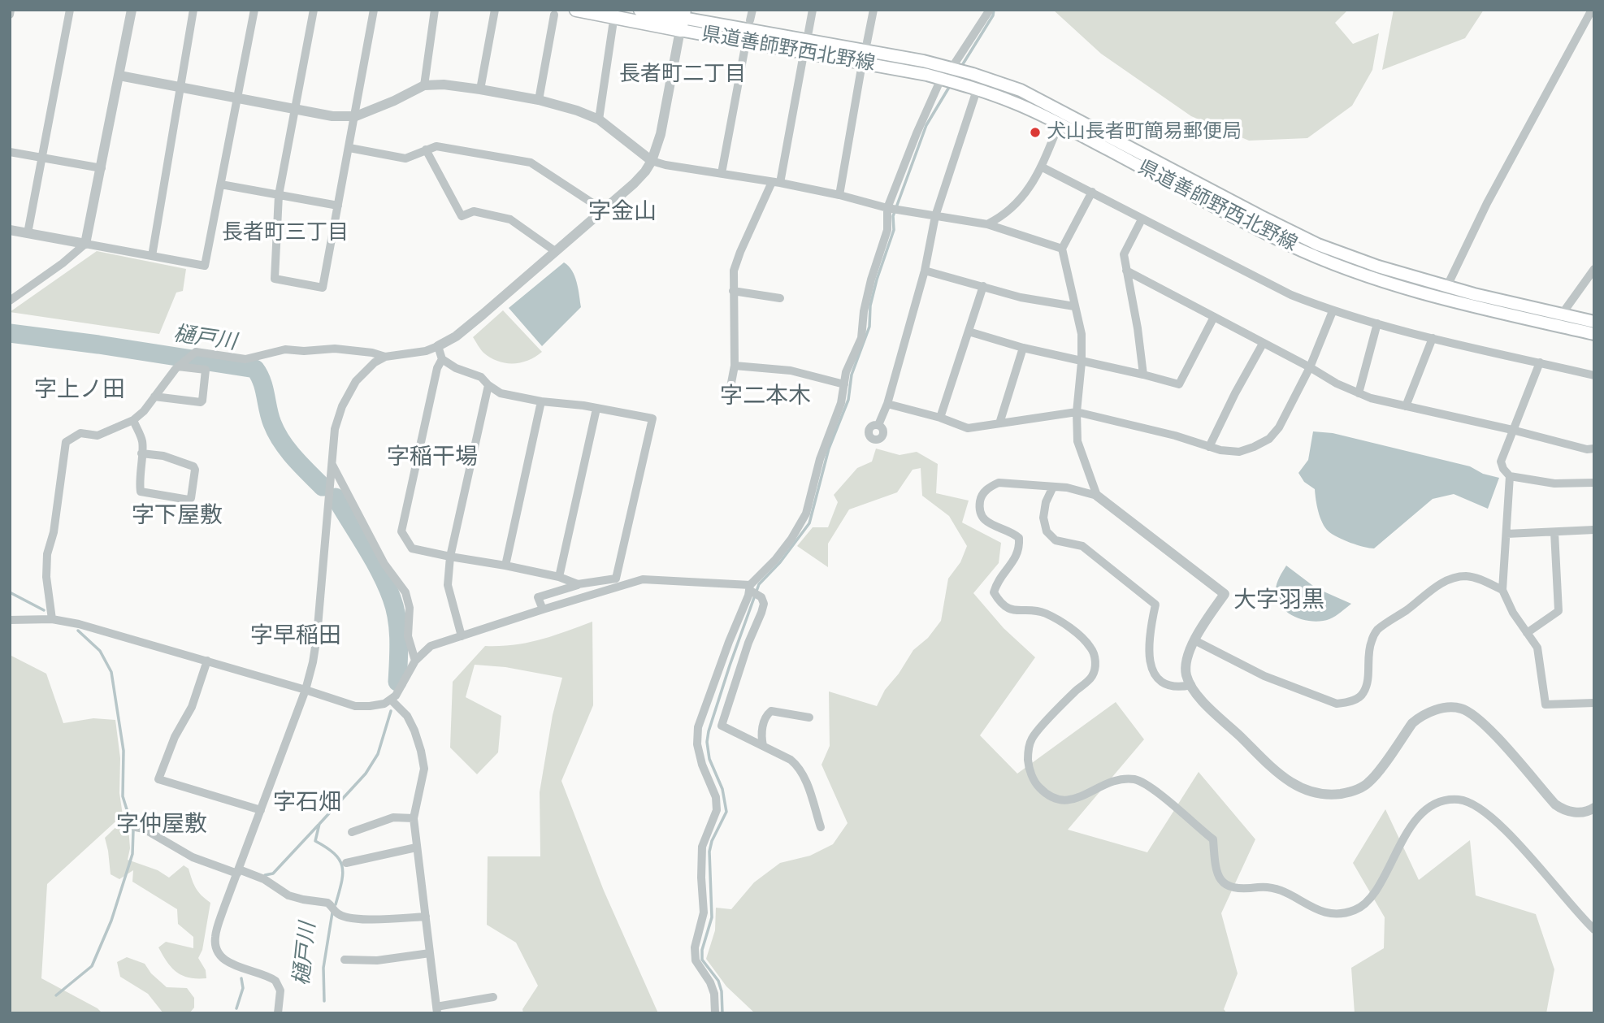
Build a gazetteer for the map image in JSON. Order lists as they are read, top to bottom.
{
  "streets": {
    "main road": ["県道善師野西北野線"]
  },
  "districts": [
    "長者町二丁目",
    "字金山",
    "長者町三丁目",
    "字上ノ田",
    "字二本木",
    "字稲干場",
    "字下屋敷",
    "大字羽黒",
    "字早稲田",
    "字石畑",
    "字仲屋敷"
  ],
  "water": ["樋戸川"],
  "places": ["犬山長者町簡易郵便局"]
}
